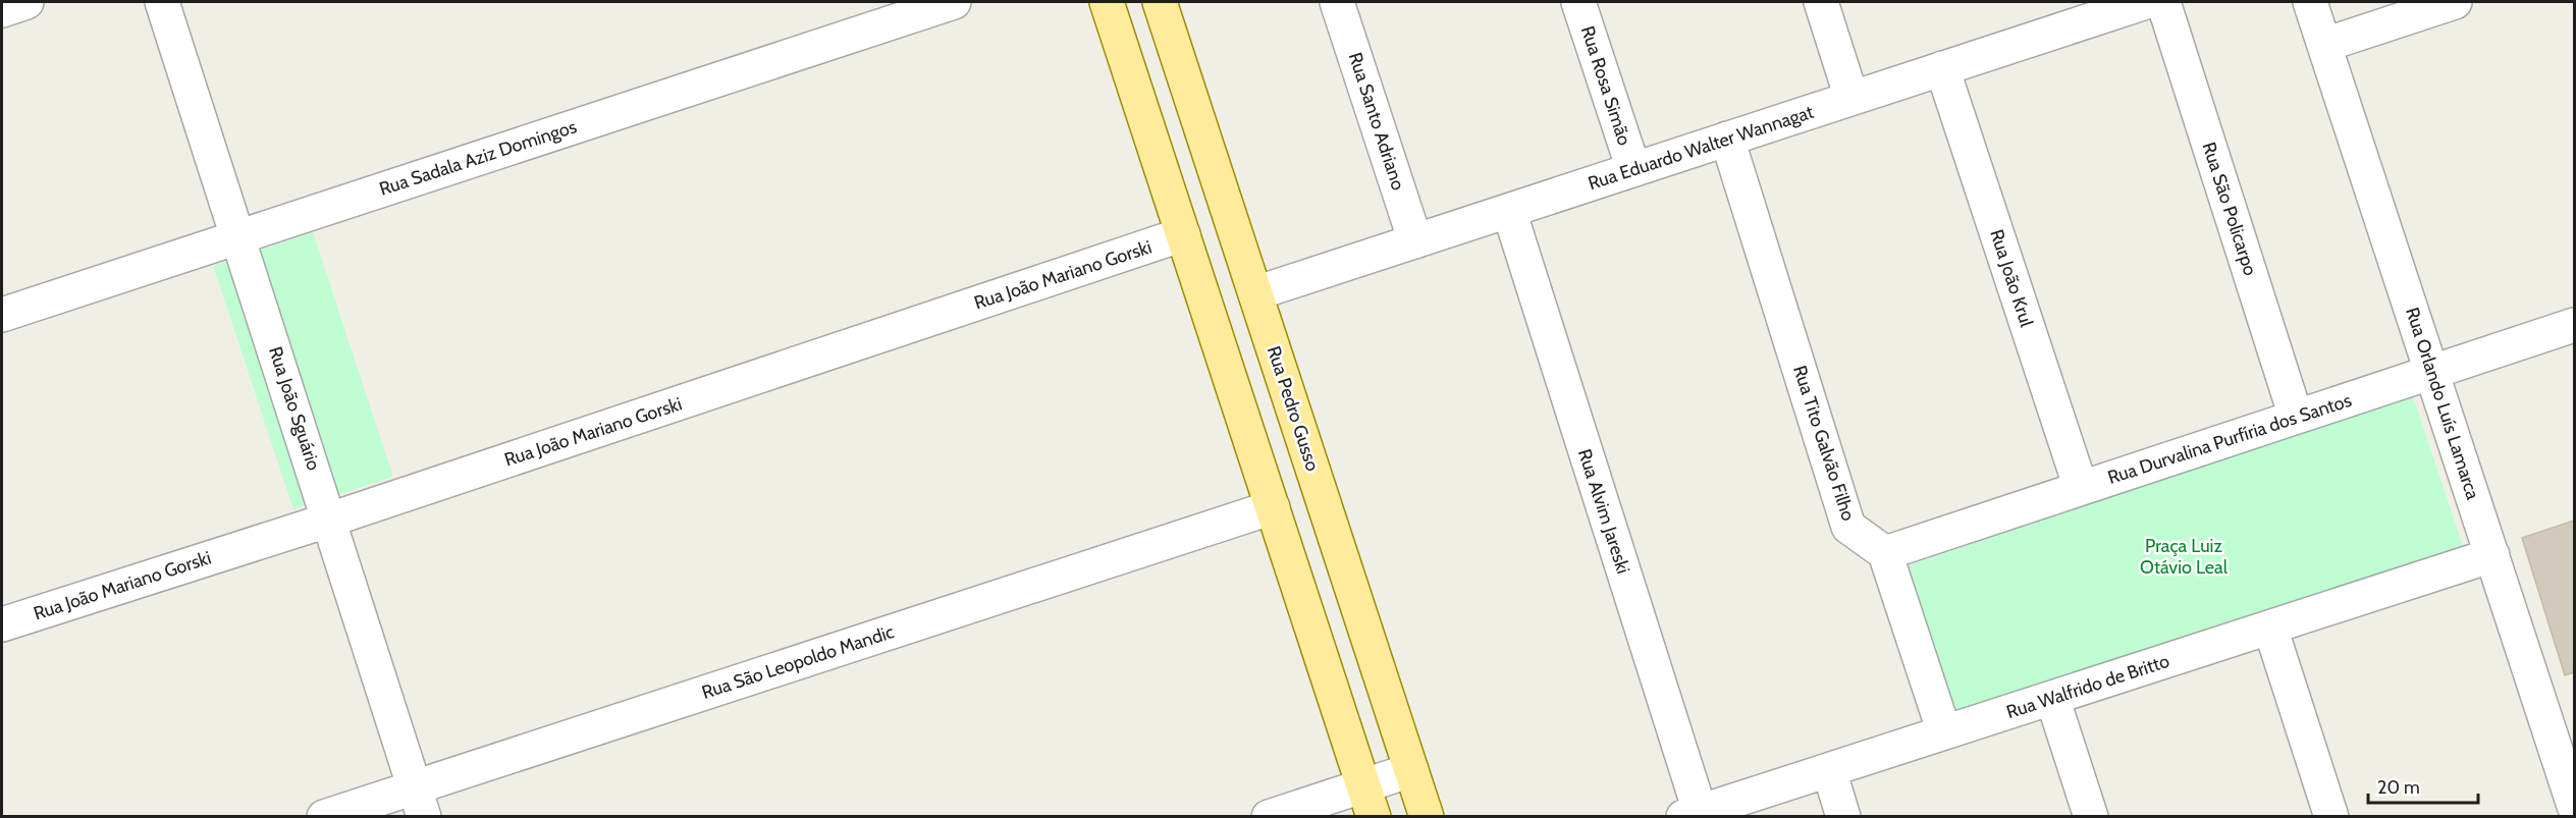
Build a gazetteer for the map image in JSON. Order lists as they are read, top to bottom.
{
  "streets": {
    "main road": ["Rua Pedro Gusso"],
    "street": [
      "Rua Rosa Simão",
      "Rua Santo Adriano",
      "Rua Eduardo Walter Wannagat",
      "Rua Sadala Aziz Domingos",
      "Rua São Policarpo",
      "Rua João Mariano Gorski",
      "Rua João Krul",
      "Rua Orlando Luís Lamarca",
      "Rua João Sguário",
      "Rua Durvalina Purfíria dos Santos",
      "Rua Tito Galvão Filho",
      "Rua Alvim Jareski",
      "Rua São Leopoldo Mandic",
      "Rua Walfrido de Britto"
    ]
  },
  "crossings": [
    ["Rua Rosa Simão", "Rua Eduardo Walter Wannagat"],
    ["Rua Santo Adriano", "Rua Eduardo Walter Wannagat"],
    ["Rua Eduardo Walter Wannagat", "Rua João Krul"],
    ["Rua Eduardo Walter Wannagat", "Rua Pedro Gusso"],
    ["Rua Eduardo Walter Wannagat", "Rua Tito Galvão Filho"],
    ["Rua Eduardo Walter Wannagat", "Rua Alvim Jareski"],
    ["Rua Sadala Aziz Domingos", "Rua João Sguário"],
    ["Rua São Policarpo", "Rua Durvalina Purfíria dos Santos"],
    ["Rua João Mariano Gorski", "Rua João Sguário"],
    ["Rua João Krul", "Rua Durvalina Purfíria dos Santos"],
    ["Rua Orlando Luís Lamarca", "Rua Durvalina Purfíria dos Santos"],
    ["Rua Orlando Luís Lamarca", "Rua Walfrido de Britto"],
    ["Rua João Sguário", "Rua São Leopoldo Mandic"],
    ["Rua Durvalina Purfíria dos Santos", "Rua Tito Galvão Filho"],
    ["Rua Alvim Jareski", "Rua Walfrido de Britto"]
  ],
  "parks": ["Praça Luiz Otávio Leal"],
  "scale_bar": "20 m"
}
